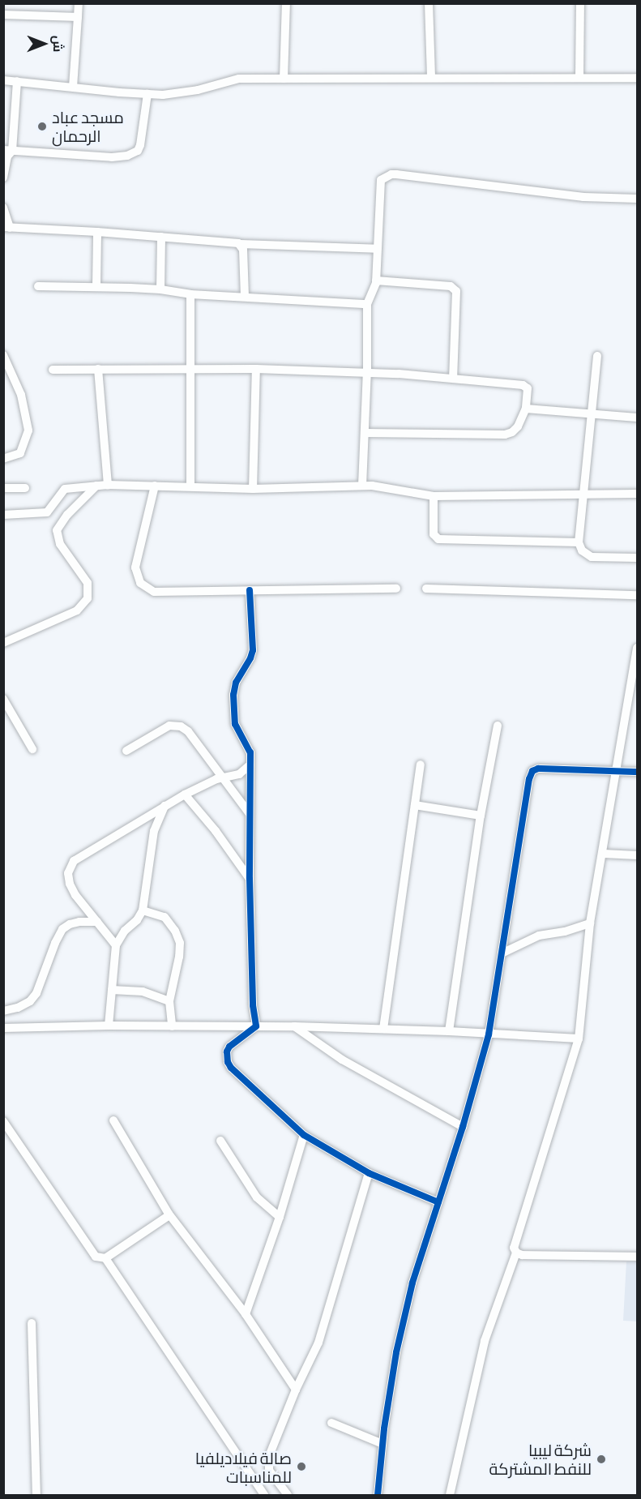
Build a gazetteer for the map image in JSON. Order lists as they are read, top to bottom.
{
  "places": ["مسجد عباد الرحمان", "شركة ليبيا للنفط المشتركة", "صالة فيلاديلفيا للمناسبات"],
  "north": "right"
}
